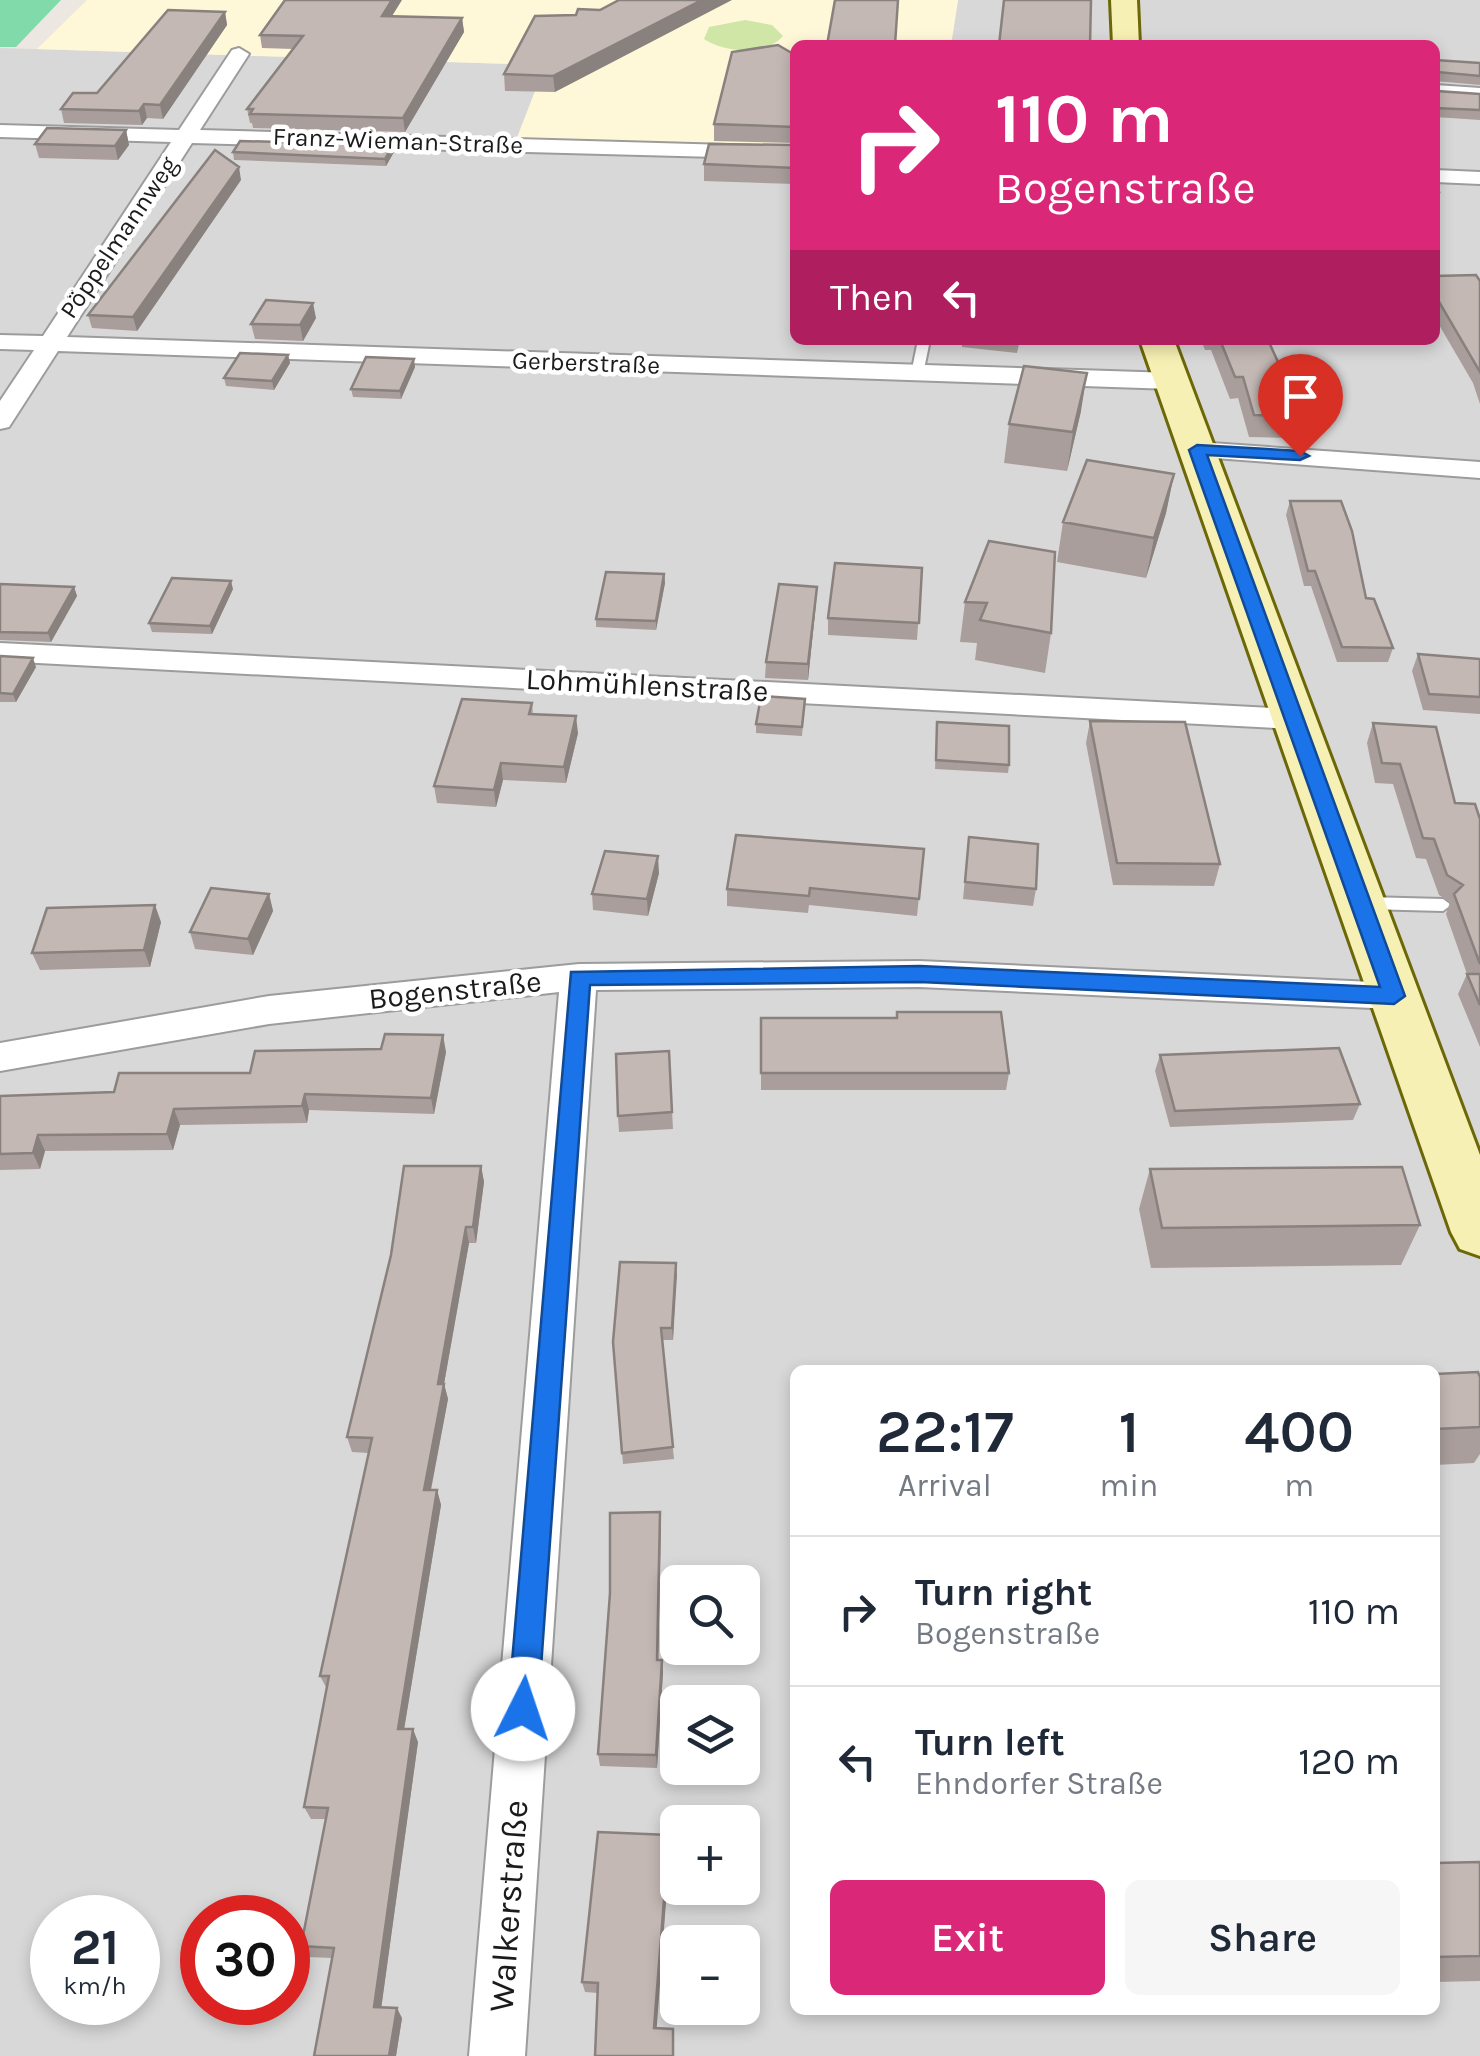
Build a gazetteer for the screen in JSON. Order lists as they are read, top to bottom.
{
  "streets": {
    "street": [
      "Franz-Wieman-Straße",
      "Pöppelmannweg",
      "Gerberstraße",
      "Lohmühlenstraße",
      "Bogenstraße",
      "Walkerstraße"
    ]
  },
  "crossings": [
    ["Franz-Wieman-Straße", "Pöppelmannweg"],
    ["Pöppelmannweg", "Gerberstraße"],
    ["Bogenstraße", "Walkerstraße"]
  ],
  "page": {
    "turn": ["110 m", "Bogenstraße"],
    "then": "Then",
    "eta": [
      "22:17",
      "Arrival",
      "1",
      "min",
      "400",
      "m"
    ],
    "list": [
      {
        "name": "Turn right",
        "note": "Bogenstraße",
        "value": "110 m"
      },
      {
        "name": "Turn left",
        "note": "Ehndorfer Straße",
        "value": "120 m"
      }
    ],
    "map_buttons": ["+", "−"],
    "buttons": ["Exit", "Share"],
    "speed": "21 km/h",
    "limit": "30"
  }
}
